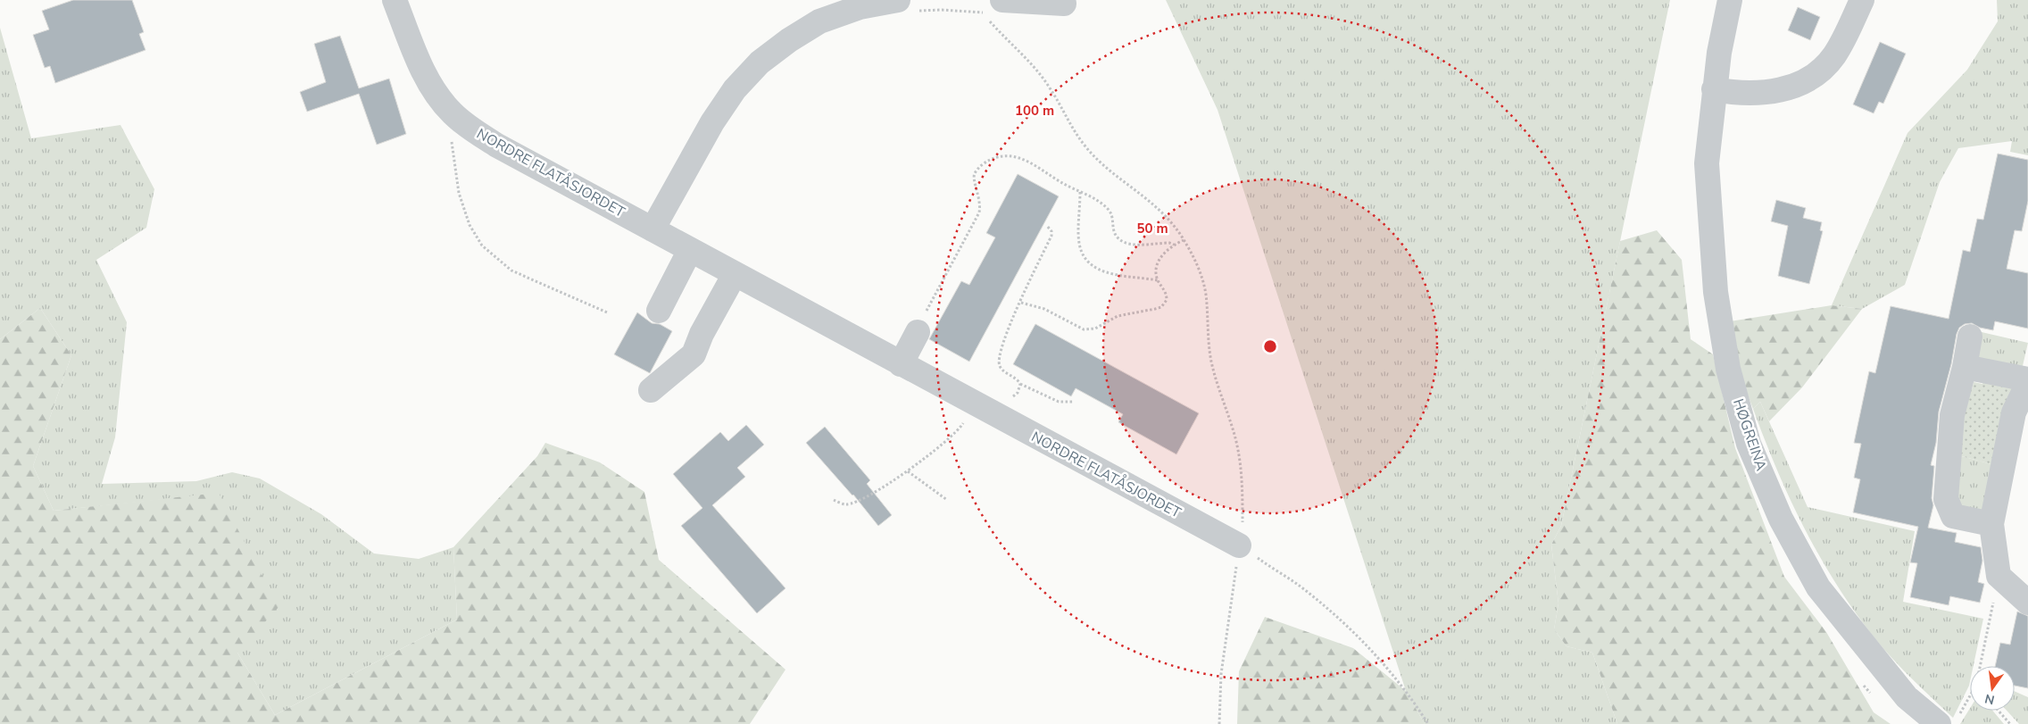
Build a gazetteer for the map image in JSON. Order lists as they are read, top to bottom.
{
  "streets": {
    "street": ["NORDRE FLATÅSJORDET", "HØGREINA"]
  },
  "north": "bottom",
  "rings": ["100 m", "50 m"]
}
